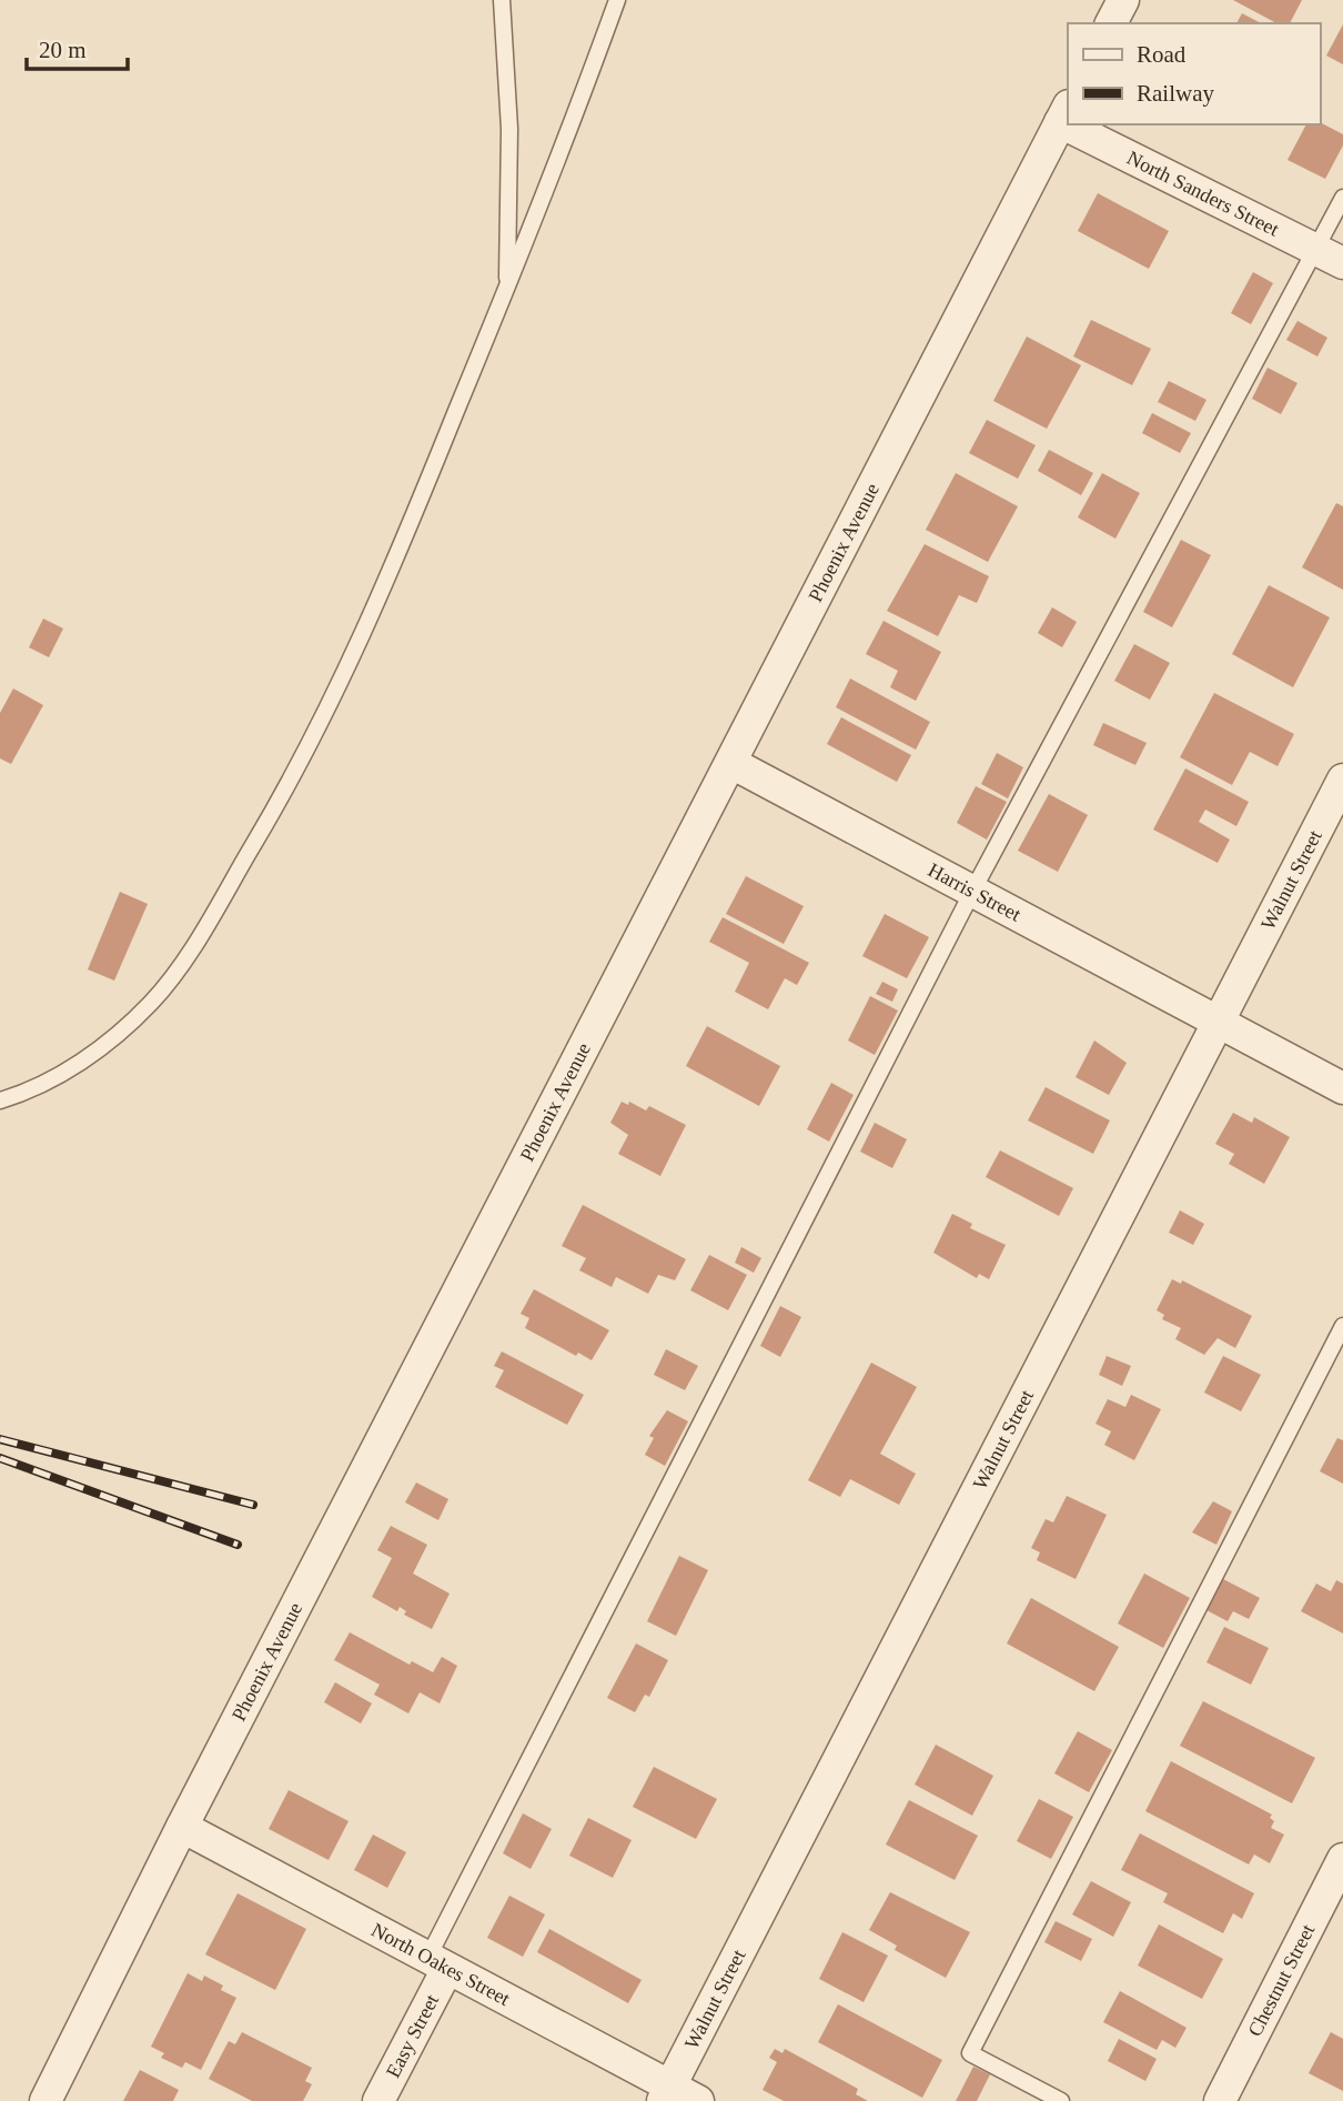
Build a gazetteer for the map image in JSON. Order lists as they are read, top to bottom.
{
  "streets": {
    "street": [
      "North Sanders Street",
      "Phoenix Avenue",
      "Walnut Street",
      "Harris Street",
      "North Oakes Street",
      "Chestnut Street",
      "Easy Street"
    ]
  },
  "crossings": [
    ["Phoenix Avenue", "Harris Street"],
    ["Phoenix Avenue", "North Oakes Street"],
    ["Walnut Street", "Harris Street"],
    ["Walnut Street", "North Oakes Street"],
    ["North Oakes Street", "Easy Street"]
  ],
  "legend": ["Road", "Railway"],
  "scale_bar": "20 m"
}
